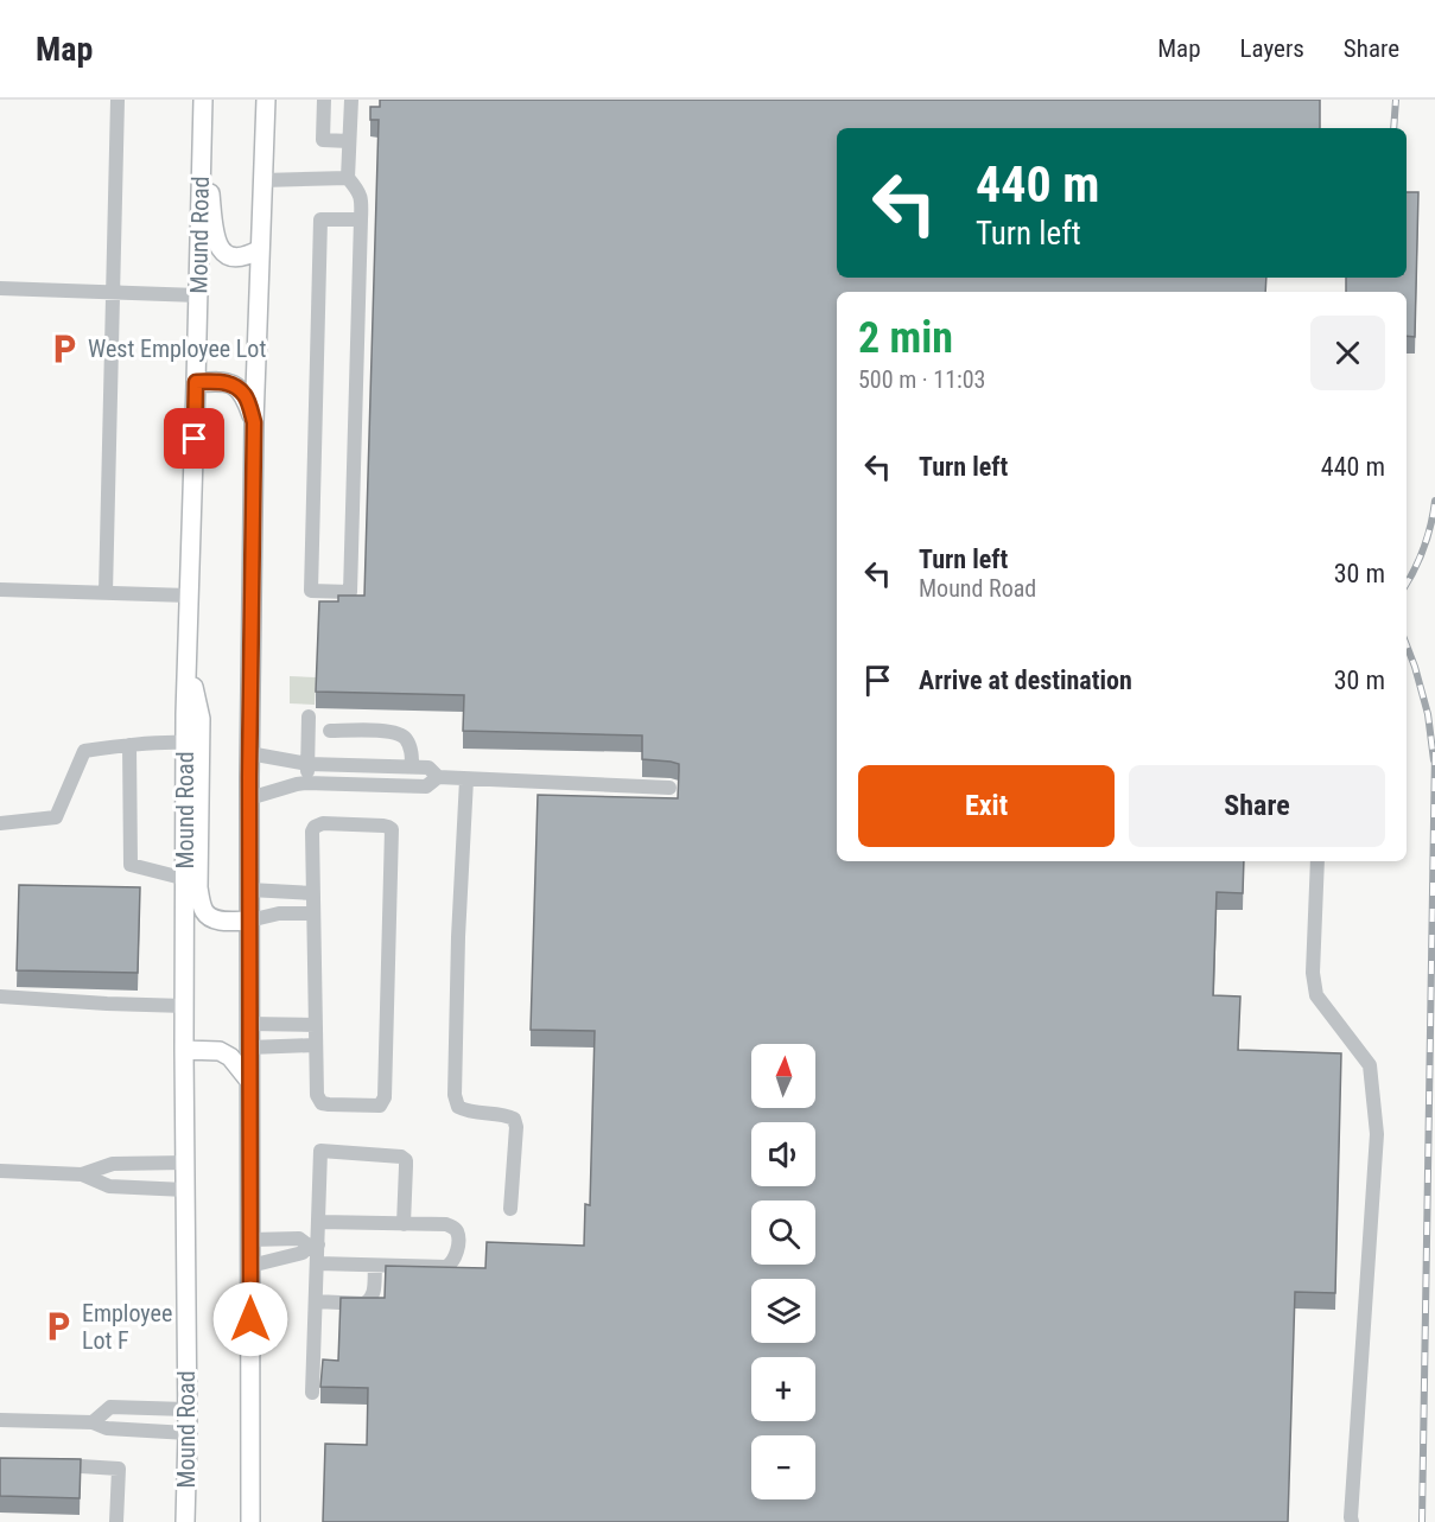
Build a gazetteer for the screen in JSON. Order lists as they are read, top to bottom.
{
  "streets": {
    "main road": ["Mound Road"]
  },
  "places": {
    "parking": ["West Employee Lot", "Employee Lot F"]
  },
  "north": "top",
  "page": {
    "header": "Map",
    "nav": ["Map", "Layers", "Share"],
    "turn": ["440 m", "Turn left"],
    "heading": ["2 min", "500 m · 11:03"],
    "list": [
      {
        "name": "Turn left",
        "value": "440 m"
      },
      {
        "name": "Turn left",
        "note": "Mound Road",
        "value": "30 m"
      },
      {
        "name": "Arrive at destination",
        "value": "30 m"
      }
    ],
    "buttons": ["Exit", "Share"],
    "map_buttons": ["+", "−"]
  }
}
